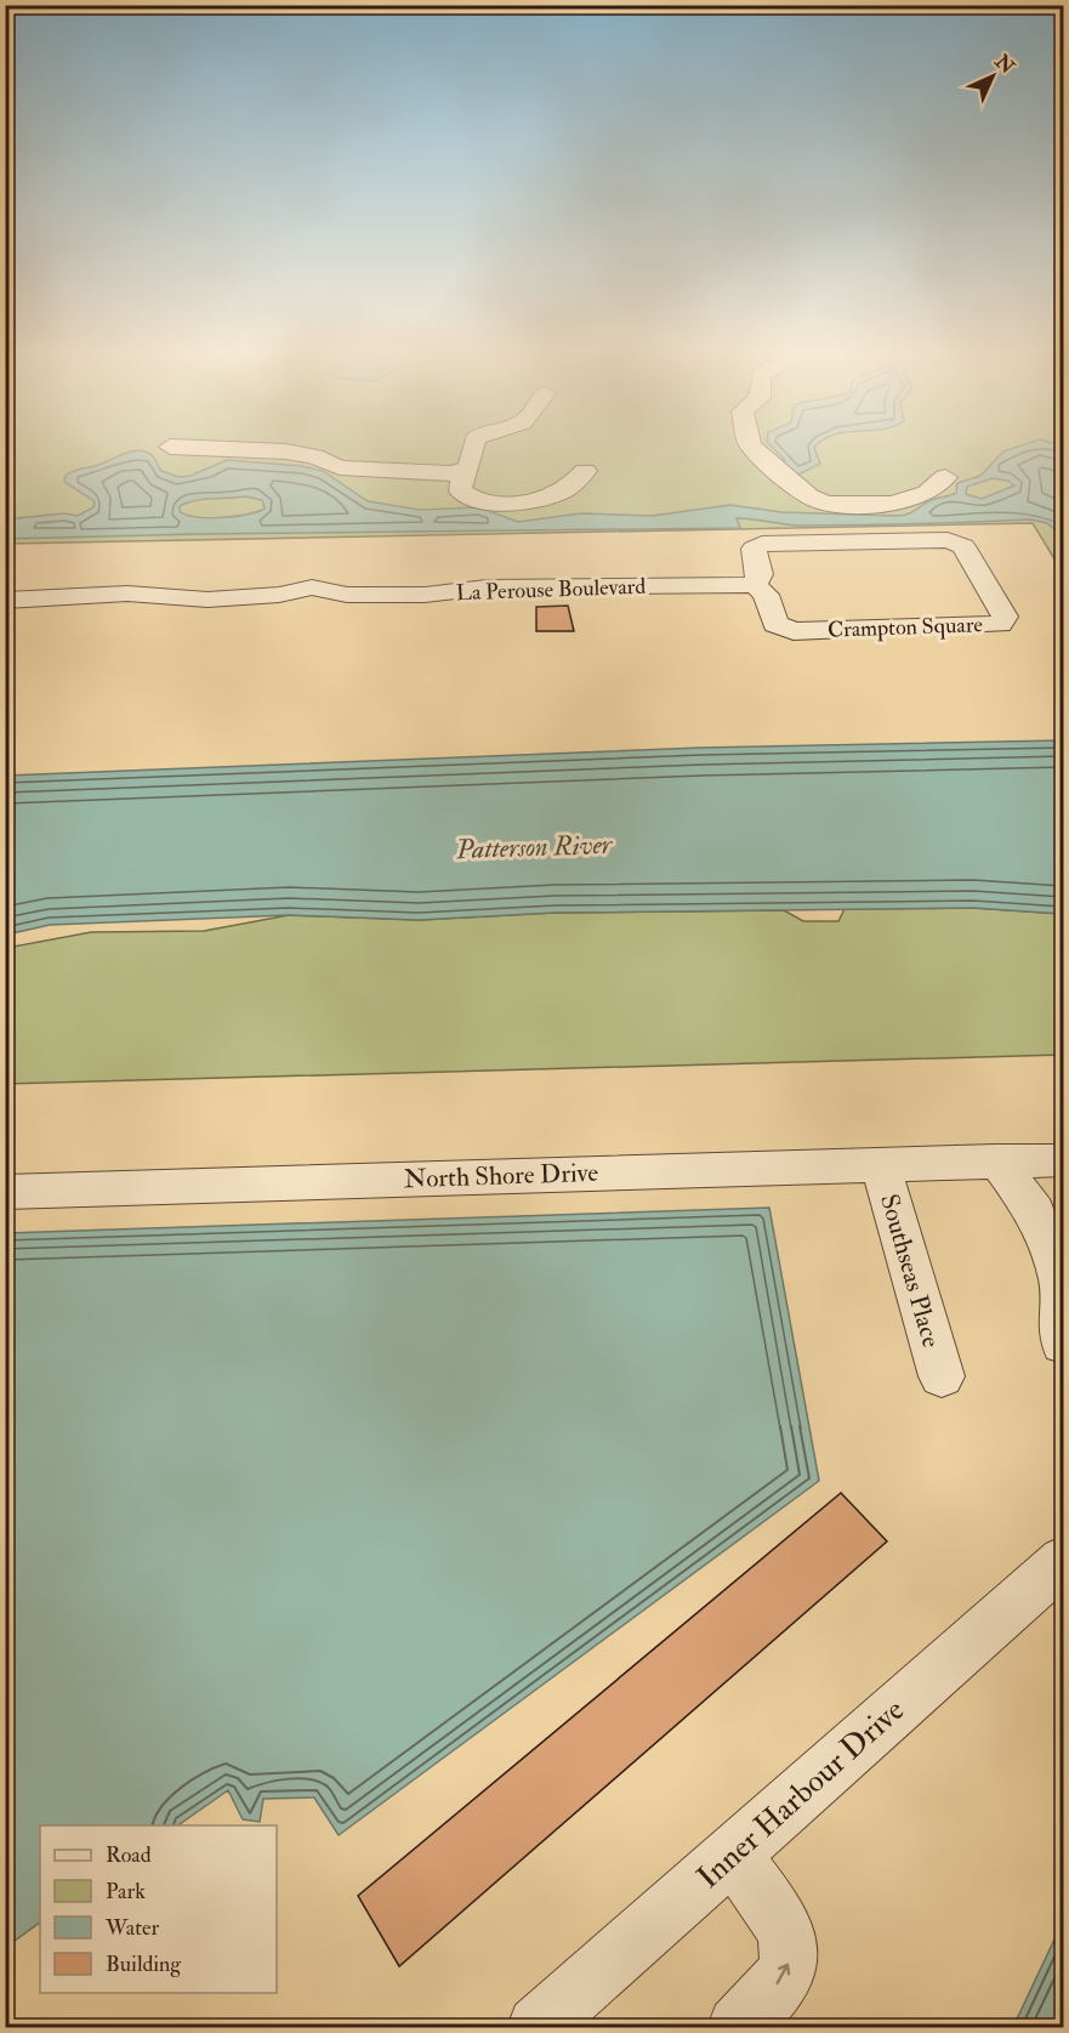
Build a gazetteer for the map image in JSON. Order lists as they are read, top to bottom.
{
  "streets": {
    "street": [
      "La Perouse Boulevard",
      "Crampton Square",
      "North Shore Drive",
      "Southseas Place",
      "Inner Harbour Drive"
    ]
  },
  "crossings": [
    ["La Perouse Boulevard", "Crampton Square"],
    ["North Shore Drive", "Southseas Place"]
  ],
  "water": ["Patterson River"],
  "legend": [
    "Road",
    "Park",
    "Water",
    "Building"
  ],
  "north": "top right"
}
